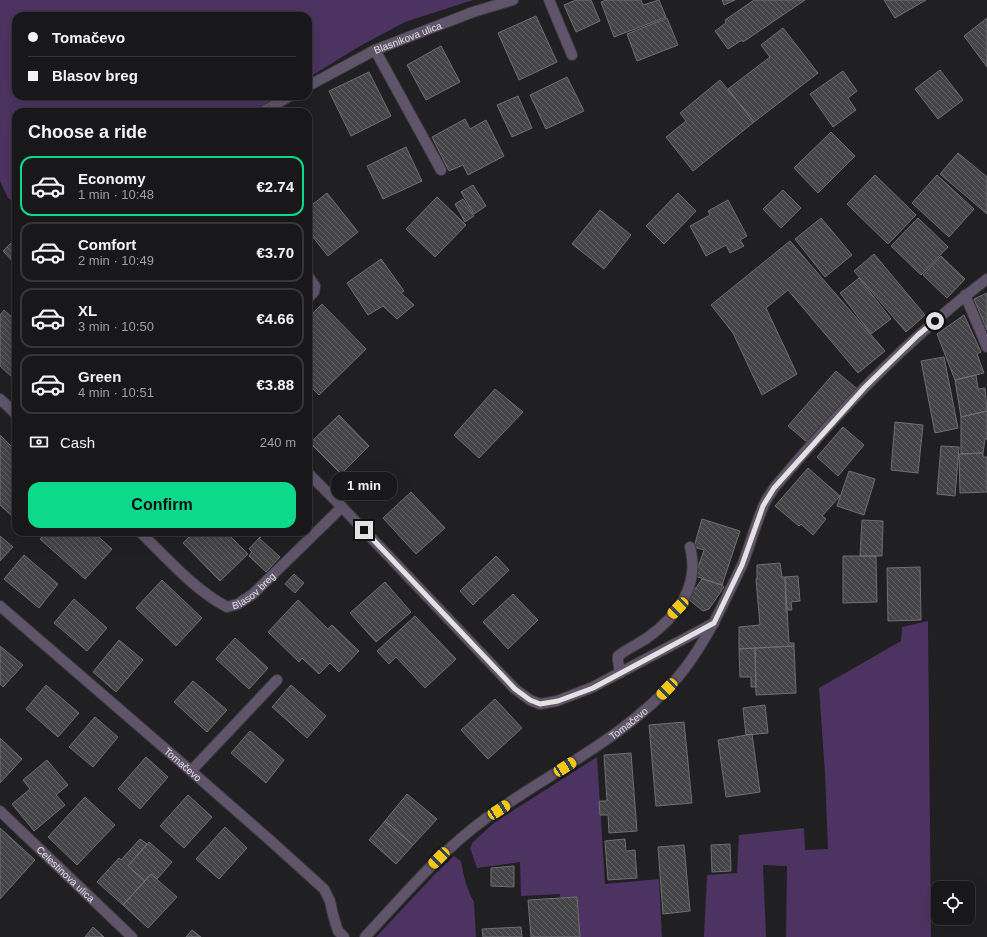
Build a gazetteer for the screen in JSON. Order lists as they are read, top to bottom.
{
  "streets": {
    "street": [
      "Blasnikova ulica",
      "Blasov breg",
      "Tomačevo",
      "Celestinova ulica"
    ]
  },
  "page": {
    "banner": ["Tomačevo", "Blasov breg"],
    "heading": "Choose a ride",
    "list": [
      {
        "name": "Economy",
        "note": "1 min · 10:48",
        "value": "€2.74"
      },
      {
        "name": "Comfort",
        "note": "2 min · 10:49",
        "value": "€3.70"
      },
      {
        "name": "XL",
        "note": "3 min · 10:50",
        "value": "€4.66"
      },
      {
        "name": "Green",
        "note": "4 min · 10:51",
        "value": "€3.88"
      }
    ],
    "pay": ["Cash", "240 m"],
    "bubble": "1 min",
    "buttons": "Confirm"
  }
}
